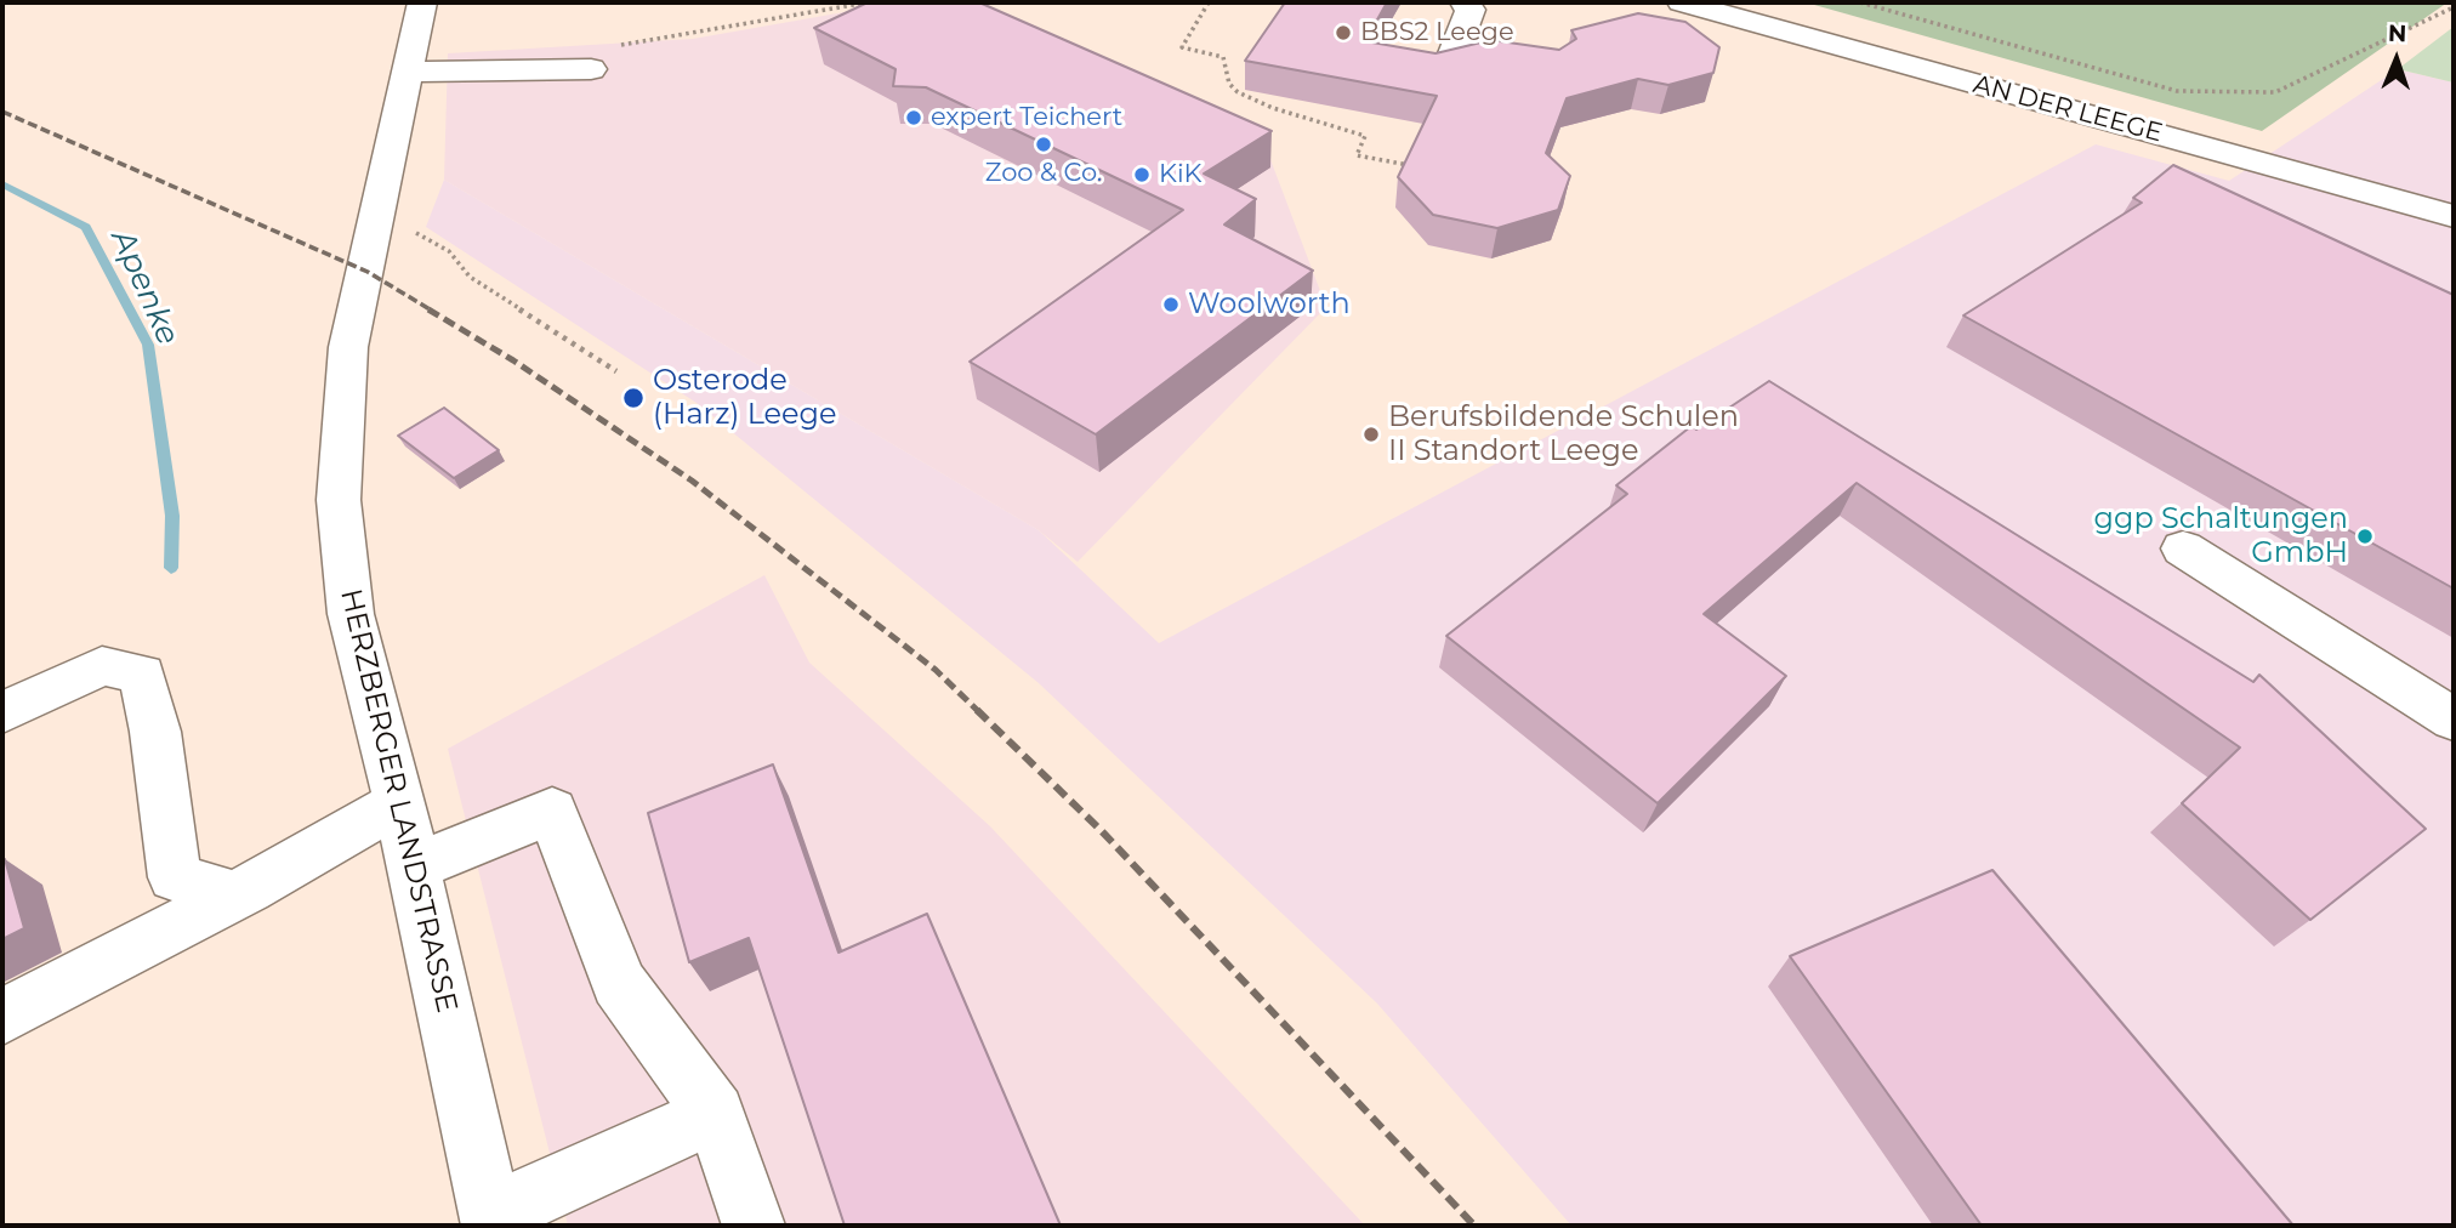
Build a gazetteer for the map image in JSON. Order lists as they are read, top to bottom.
{
  "streets": {
    "street": ["AN DER LEEGE", "HERZBERGER LANDSTRASSE"]
  },
  "water": ["Apenke"],
  "places": [
    "BBS2 Leege",
    "expert Teichert",
    "Zoo & Co.",
    "KiK",
    "Woolworth",
    "Osterode (Harz) Leege",
    "Berufsbildende Schulen II Standort Leege",
    "ggp Schaltungen GmbH"
  ],
  "north": "top"
}
